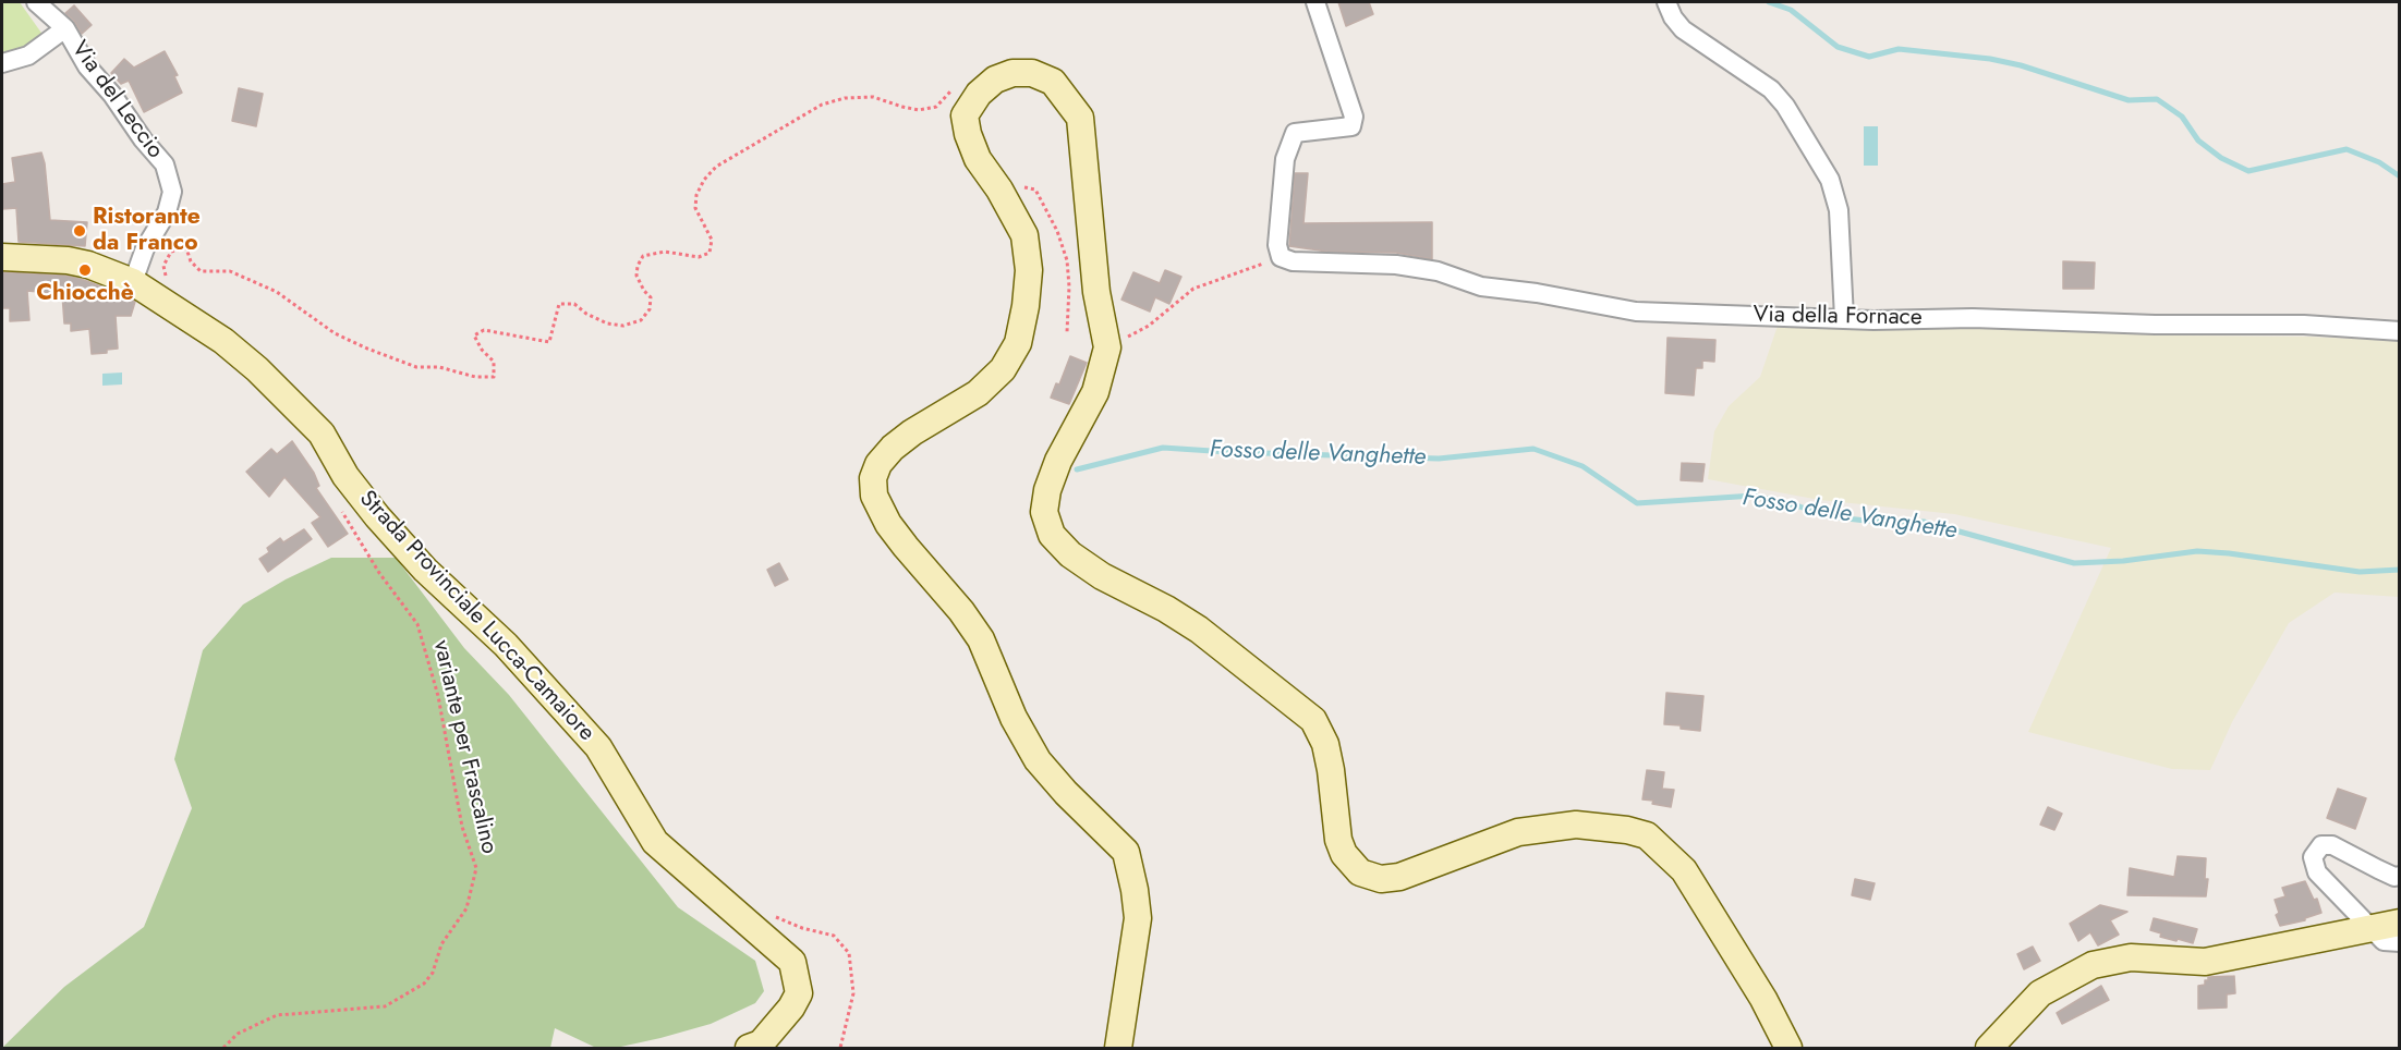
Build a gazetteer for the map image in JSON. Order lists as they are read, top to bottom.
{
  "streets": {
    "main road": ["Strada Provinciale Lucca-Camaiore"],
    "street": ["Via del Leccio", "Via della Fornace"],
    "path": ["variante per Frascalino"]
  },
  "crossings": [
    ["Via del Leccio", "Strada Provinciale Lucca-Camaiore"]
  ],
  "water": ["Fosso delle Vanghette"],
  "places": ["Ristorante da Franco", "Chiocchè"]
}
